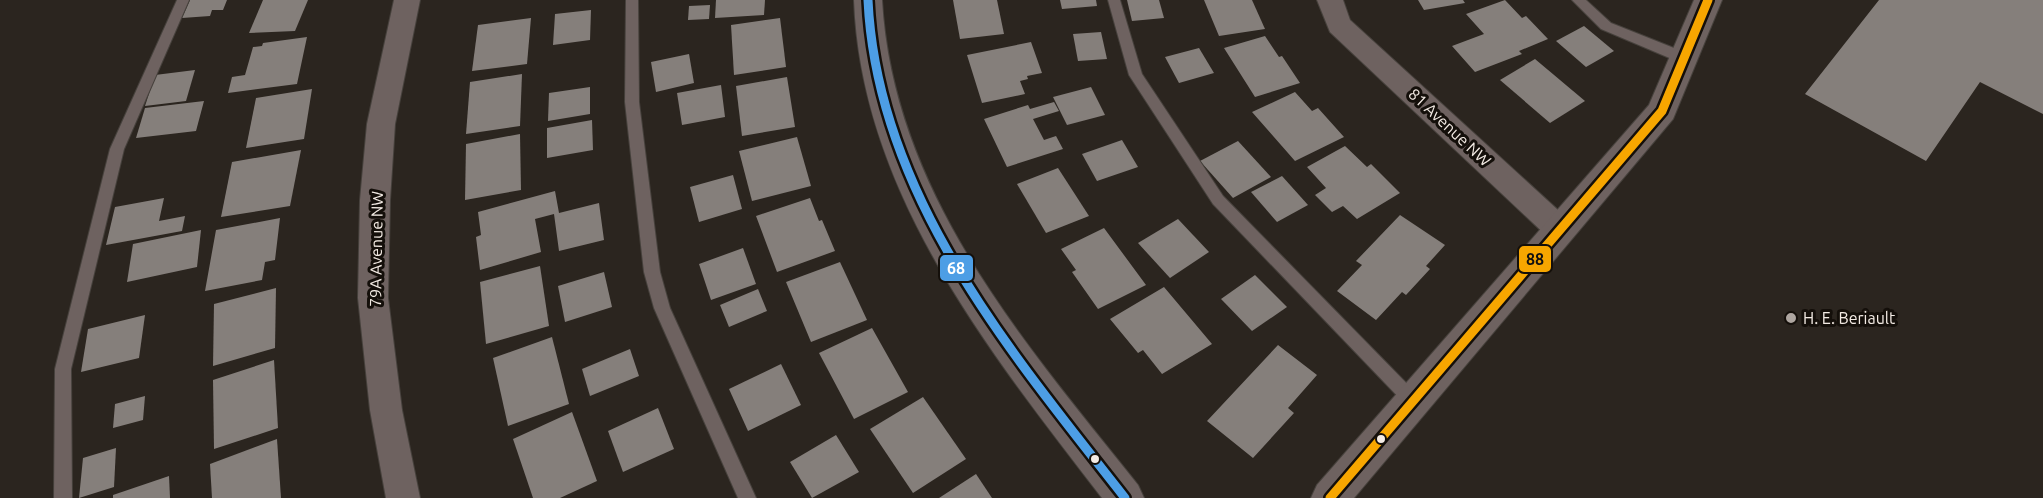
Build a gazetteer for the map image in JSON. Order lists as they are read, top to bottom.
{
  "streets": {
    "street": ["81 Avenue NW", "79A Avenue NW"]
  },
  "places": ["H. E. Beriault"],
  "lines": ["transit line 68", "transit line 88"]
}
